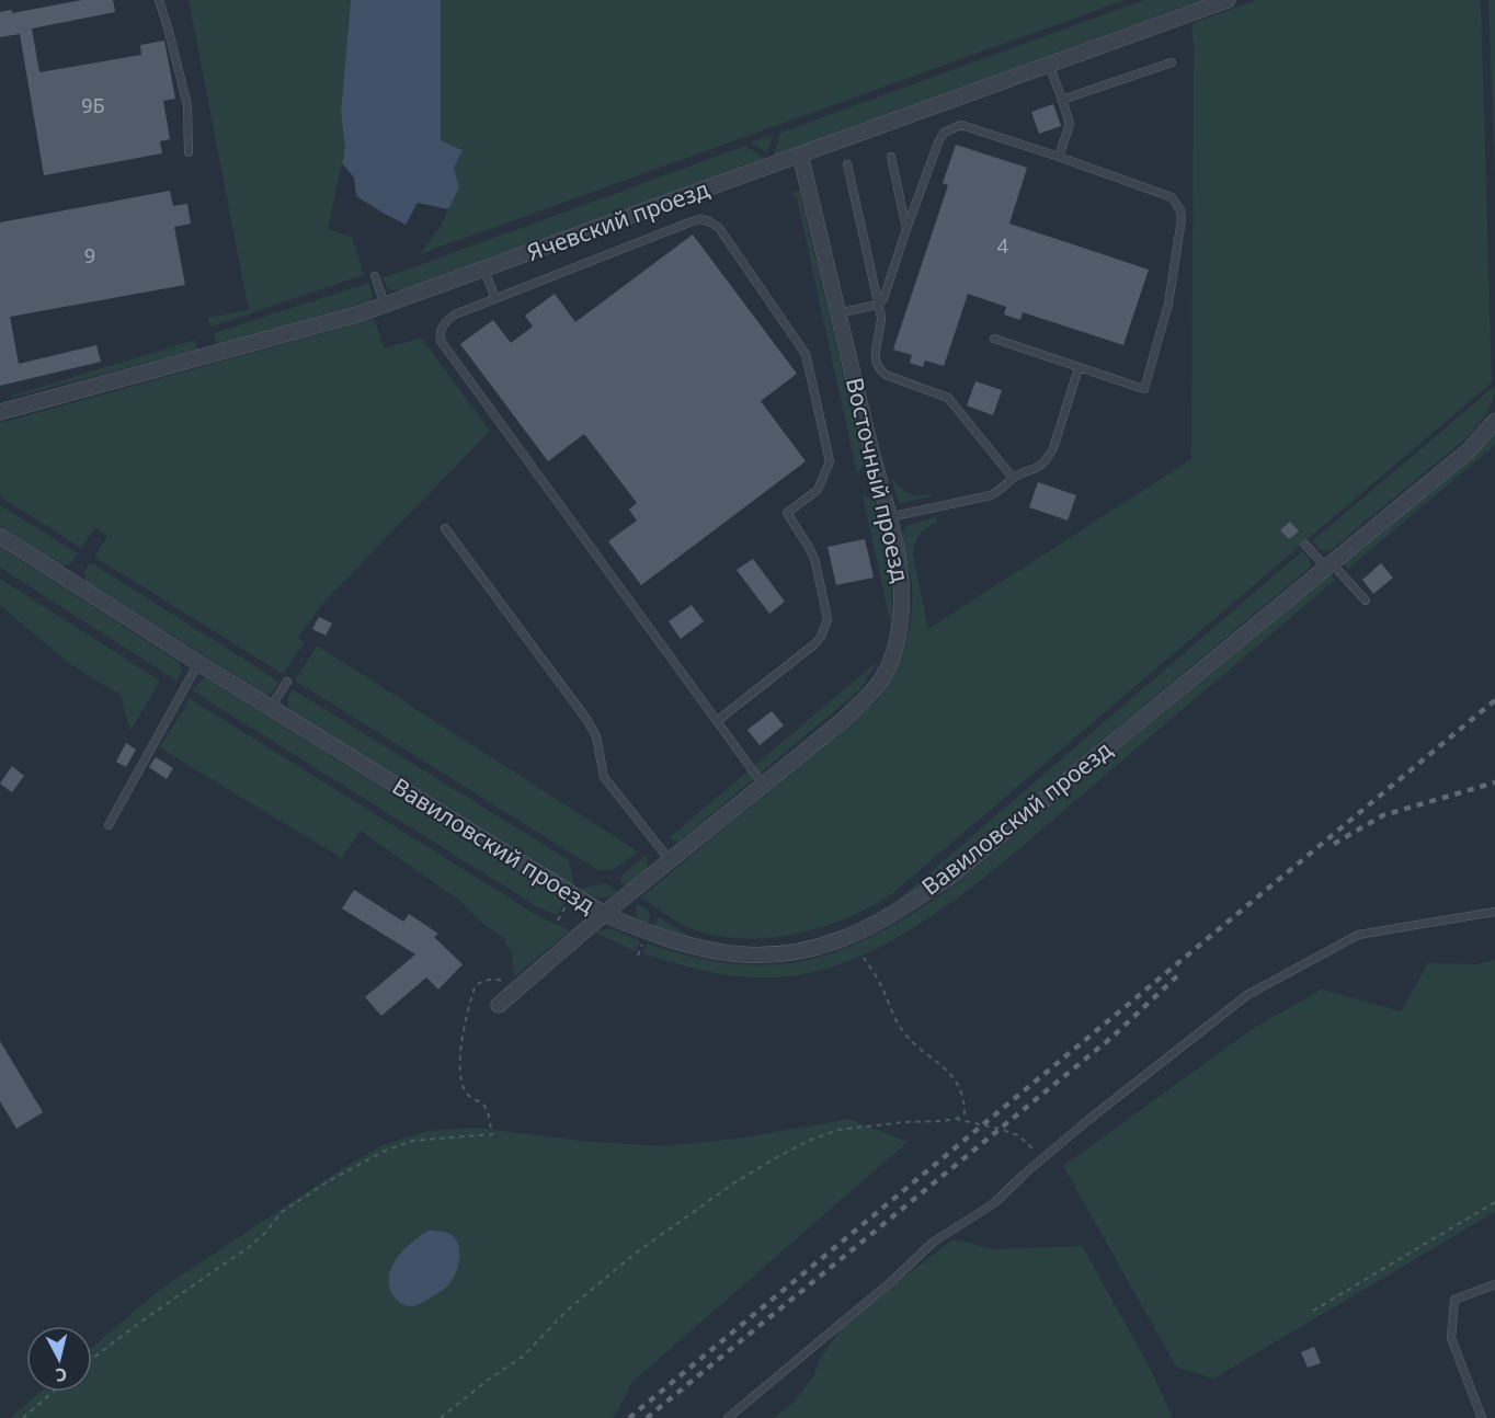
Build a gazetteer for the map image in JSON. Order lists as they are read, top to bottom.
{
  "streets": {
    "street": ["Ячевский проезд", "Восточный проезд", "Вавиловский проезд"]
  },
  "crossings": [
    ["Ячевский проезд", "Восточный проезд"],
    ["Восточный проезд", "Вавиловский проезд"]
  ],
  "house_numbers": ["9Б", "4", "9"],
  "north": "bottom"
}
